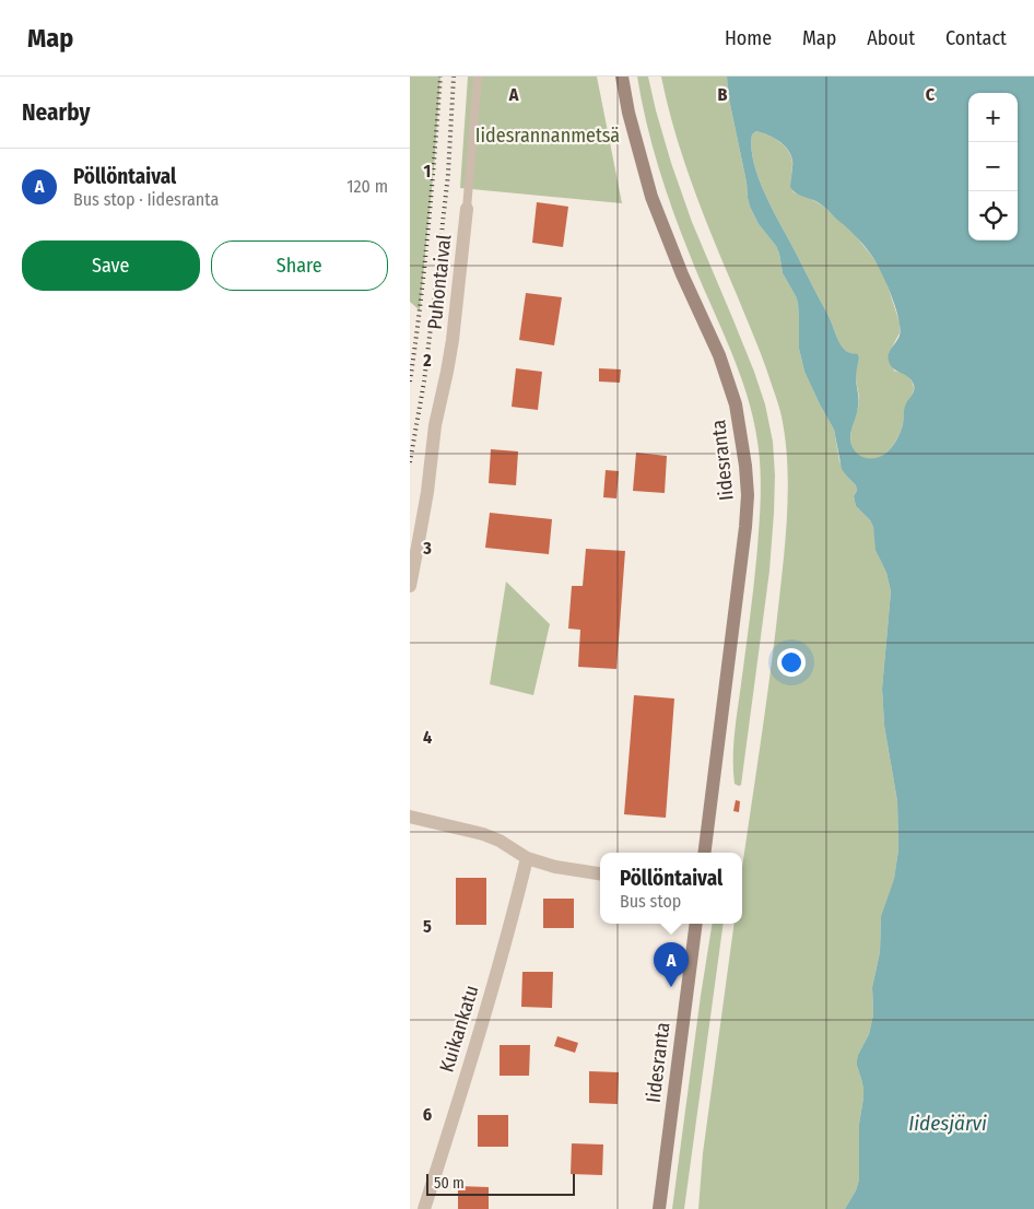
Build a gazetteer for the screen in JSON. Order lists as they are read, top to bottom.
{
  "streets": {
    "main road": ["Iidesranta"],
    "street": ["Puhontaival", "Kuikankatu"]
  },
  "water": ["Iidesjärvi"],
  "parks": ["Iidesrannanmetsä"],
  "scale_bar": "50 m",
  "page": {
    "header": "Map",
    "nav": [
      "Home",
      "Map",
      "About",
      "Contact"
    ],
    "heading": "Nearby",
    "map_buttons": ["+", "−"],
    "list": [
      {
        "mark": "A",
        "name": "Pöllöntaival",
        "note": "Bus stop · Iidesranta",
        "value": "120 m"
      }
    ],
    "buttons": ["Save", "Share"],
    "popup": ["Pöllöntaival", "Bus stop"],
    "pins": "A",
    "scale": "50 m"
  },
  "grid": {
    "columns": ["A", "B", "C"],
    "rows": [
      "1",
      "2",
      "3",
      "4",
      "5",
      "6"
    ]
  }
}
